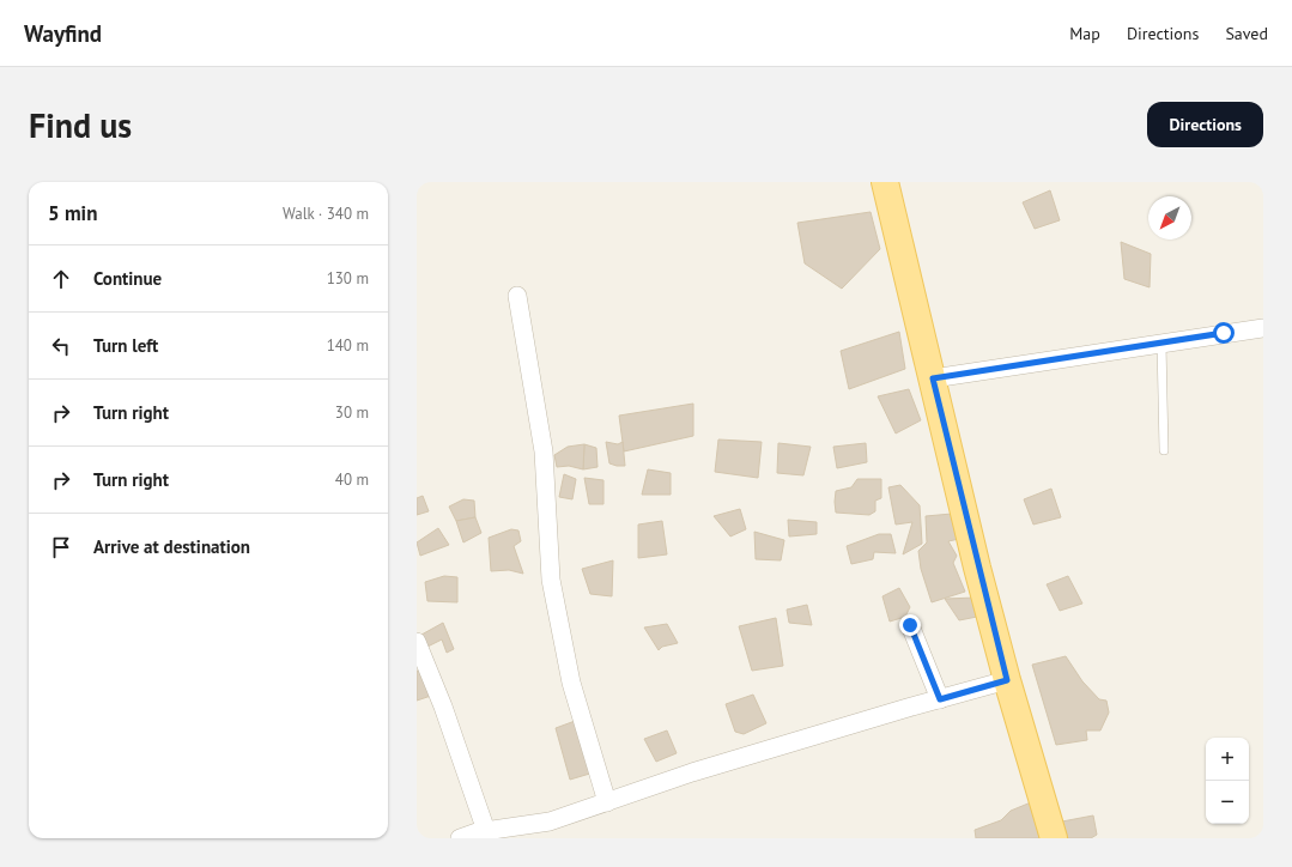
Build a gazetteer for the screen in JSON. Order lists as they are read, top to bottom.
{
  "north": "bottom left",
  "page": {
    "header": "Wayfind",
    "nav": ["Map", "Directions", "Saved"],
    "buttons": "Directions",
    "title": "Find us",
    "heading": ["5 min", "Walk · 340 m"],
    "list": [
      ["Continue", "130 m"],
      ["Turn left", "140 m"],
      ["Turn right", "30 m"],
      ["Turn right", "40 m"],
      "Arrive at destination"
    ],
    "map_buttons": ["+", "−"]
  }
}
